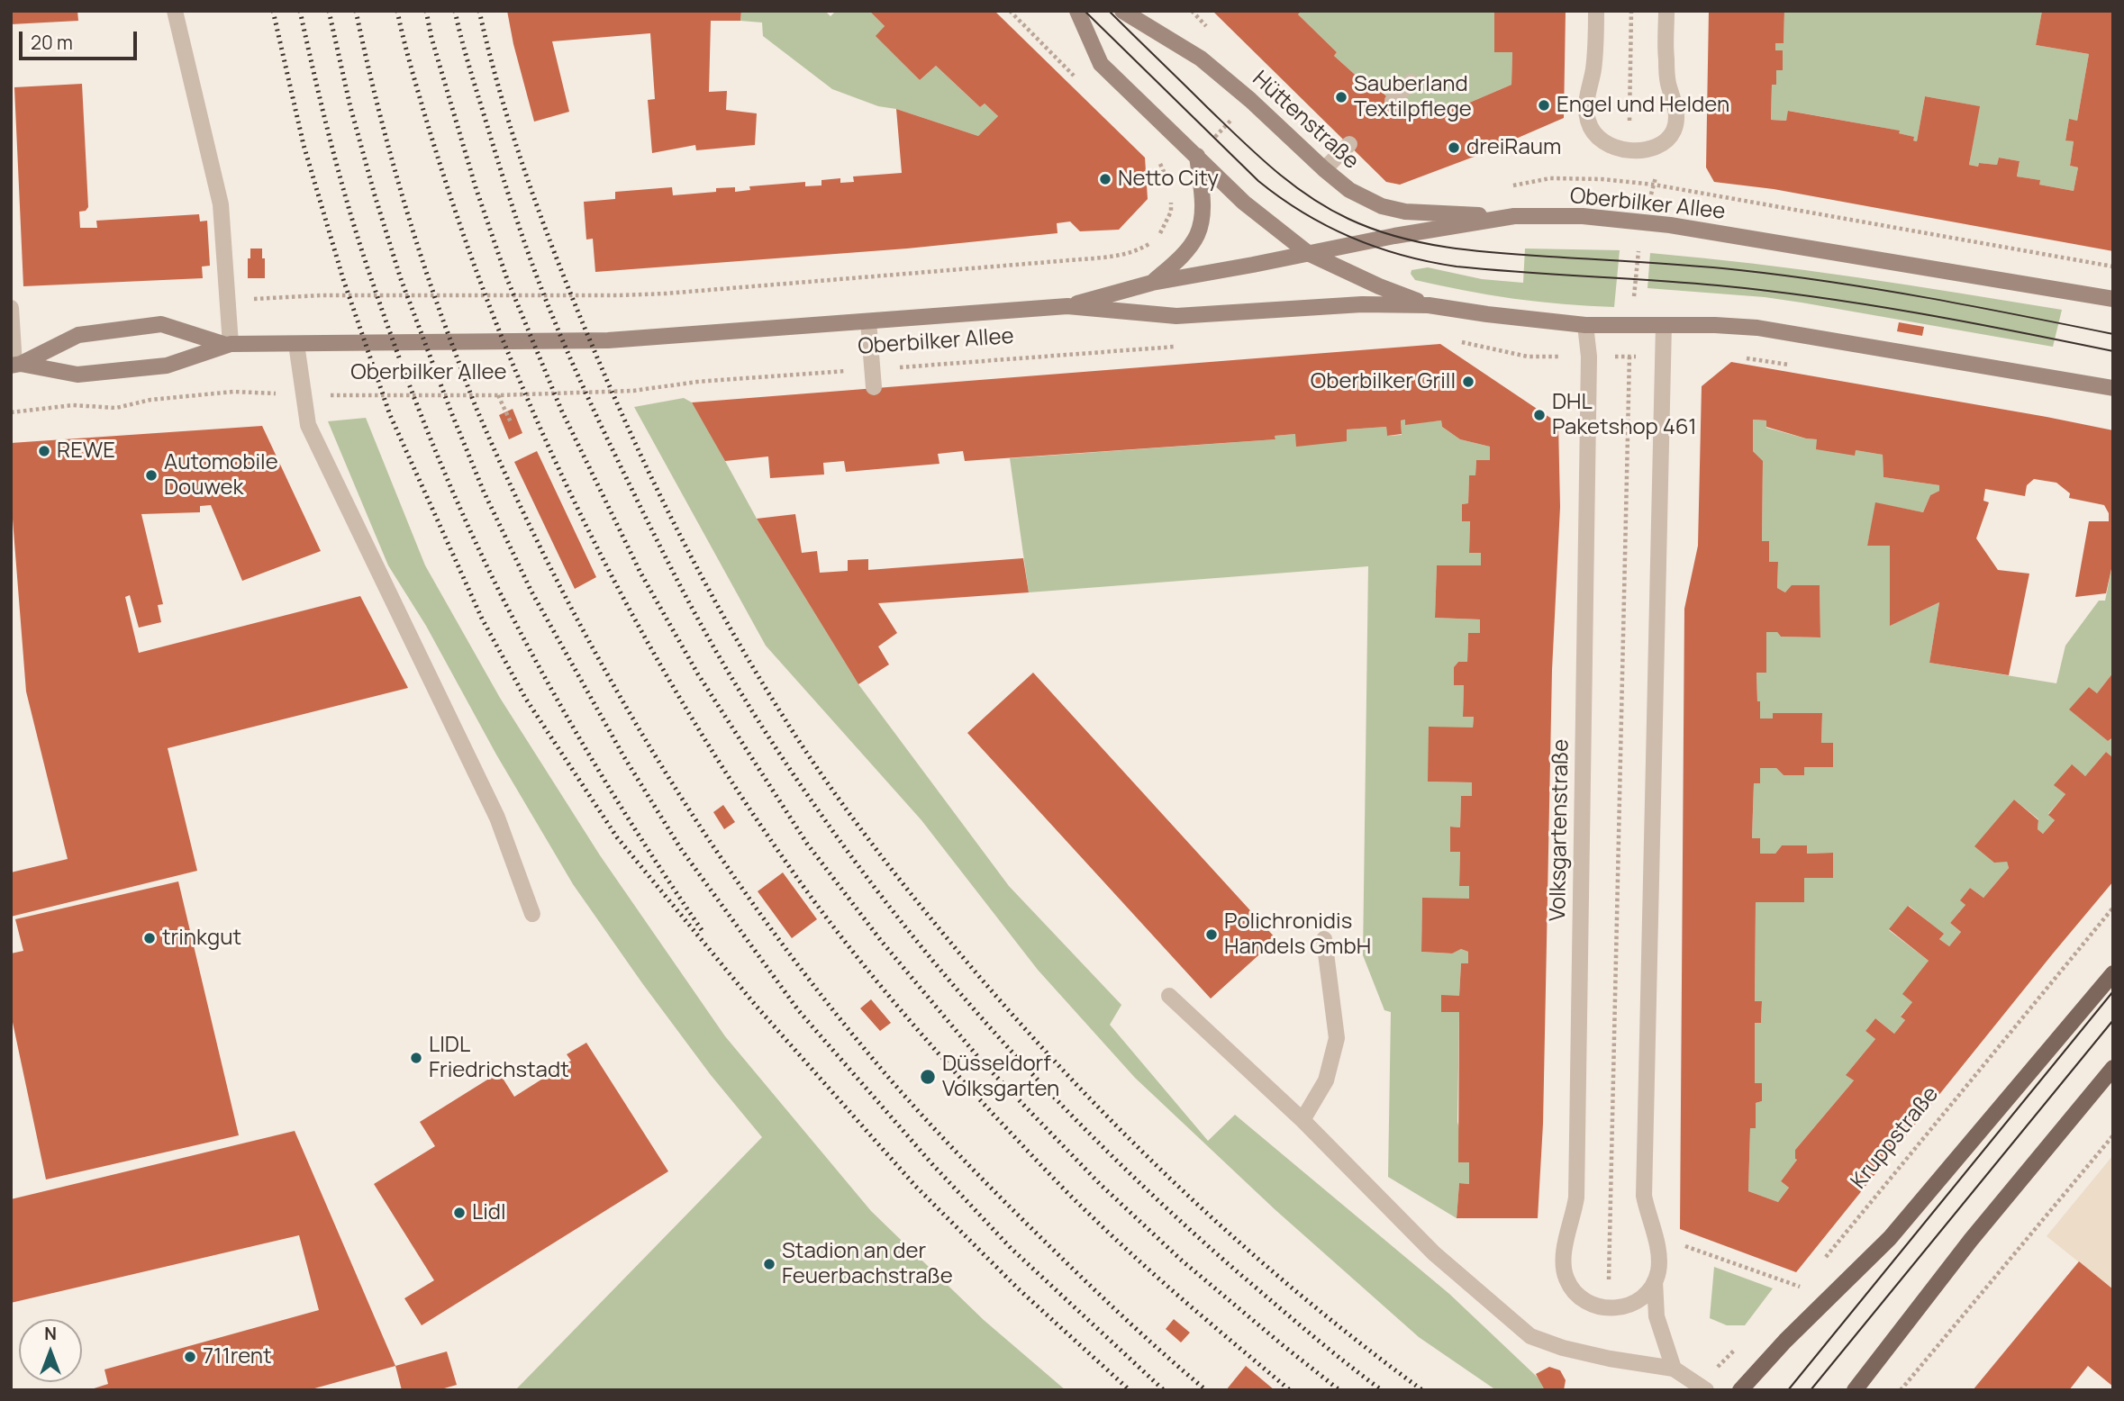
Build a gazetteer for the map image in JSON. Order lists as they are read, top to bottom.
{
  "streets": {
    "main road": ["Hüttenstraße", "Oberbilker Allee"],
    "street": ["Volksgartenstraße"],
    "path": ["Kruppstraße"]
  },
  "crossings": [
    ["Hüttenstraße", "Oberbilker Allee"],
    ["Oberbilker Allee", "Volksgartenstraße"]
  ],
  "places": [
    "Sauberland Textilpflege",
    "Engel und Helden",
    "dreiRaum",
    "Netto City",
    "Oberbilker Grill",
    "DHL Paketshop 461",
    "REWE",
    "Automobile Douwek",
    "Polichronidis Handels GmbH",
    "trinkgut",
    "LIDL Friedrichstadt",
    "Düsseldorf Volksgarten",
    "Lidl",
    "Stadion an der Feuerbachstraße",
    "711rent"
  ],
  "scale_bar": "20 m",
  "north": "top"
}
